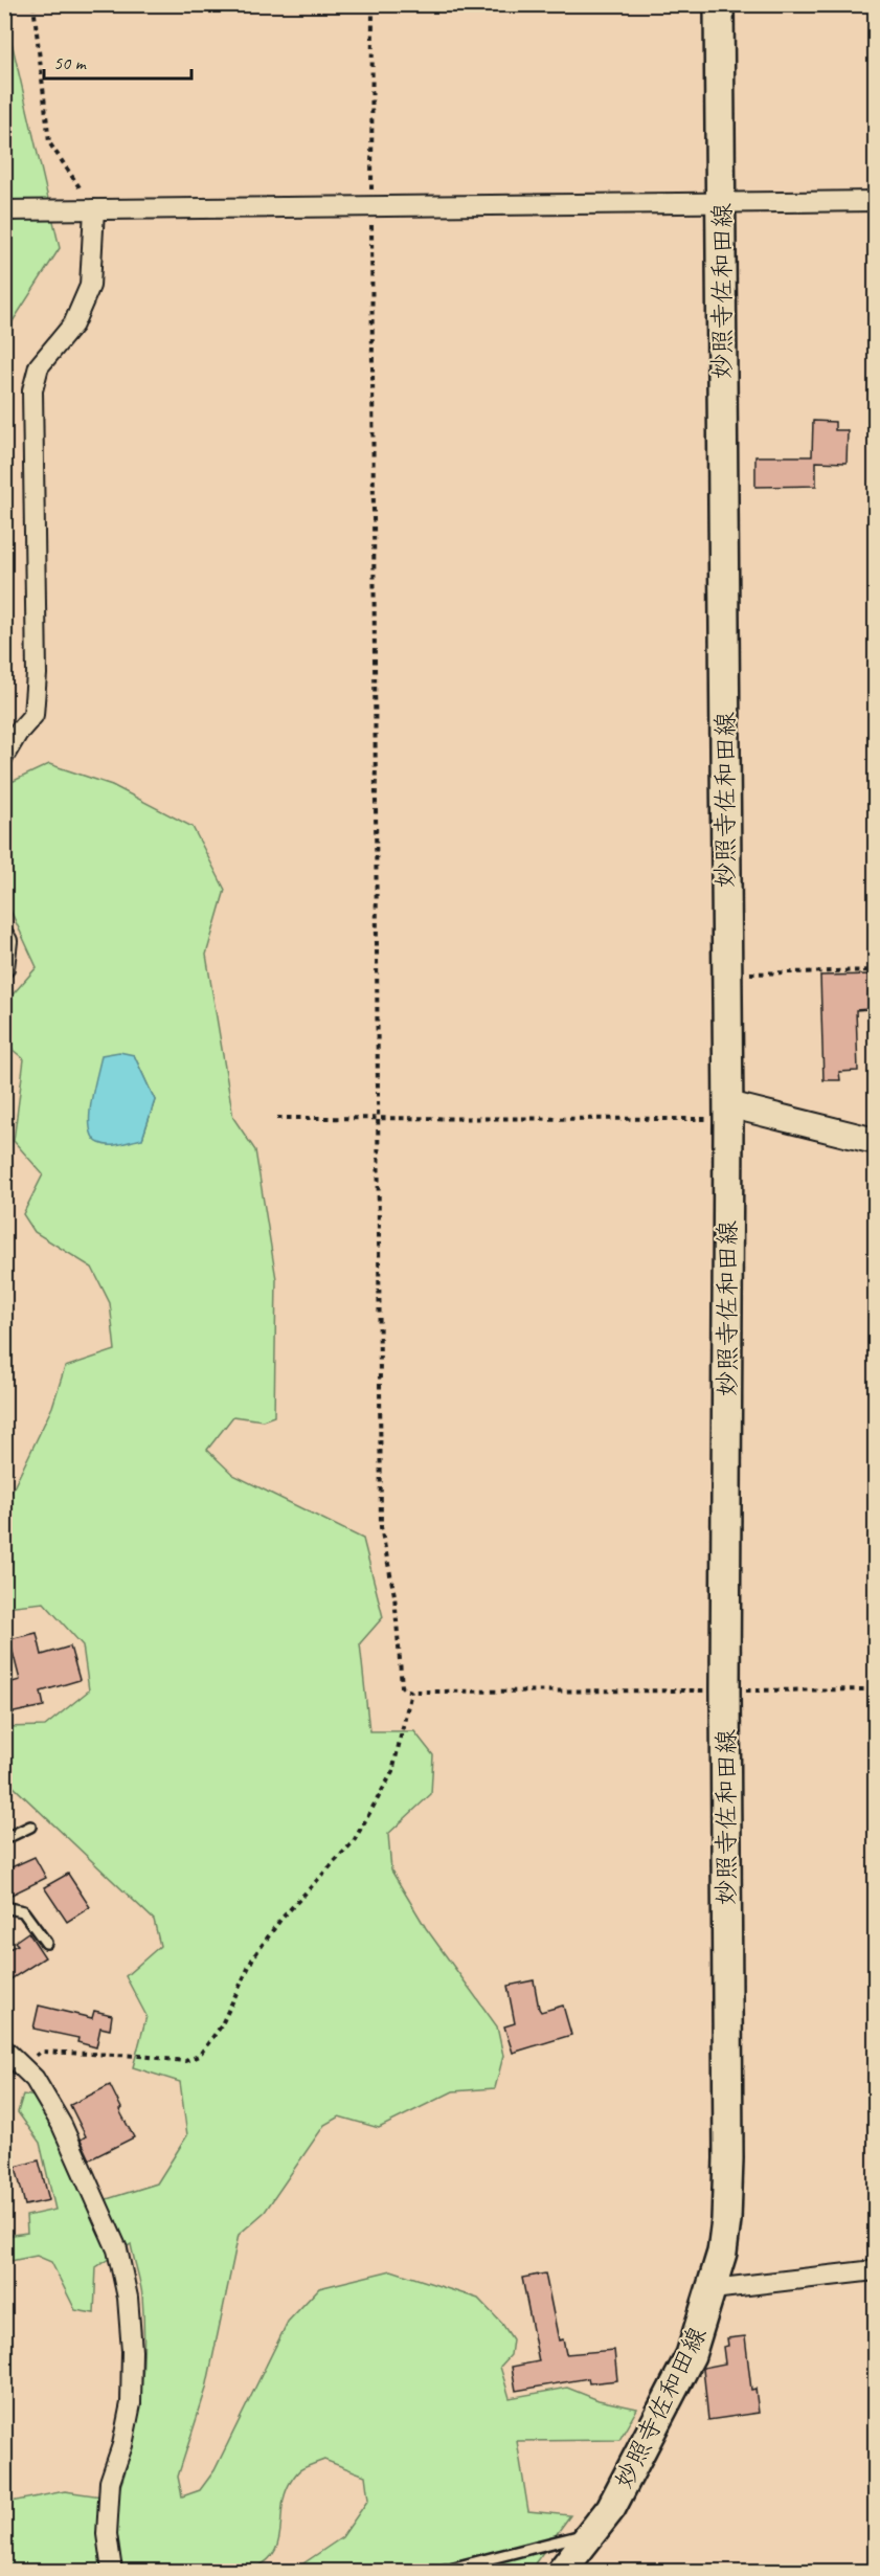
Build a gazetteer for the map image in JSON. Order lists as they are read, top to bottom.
{
  "streets": {
    "main road": ["妙照寺佐和田線"]
  },
  "scale_bar": "50 m"
}
